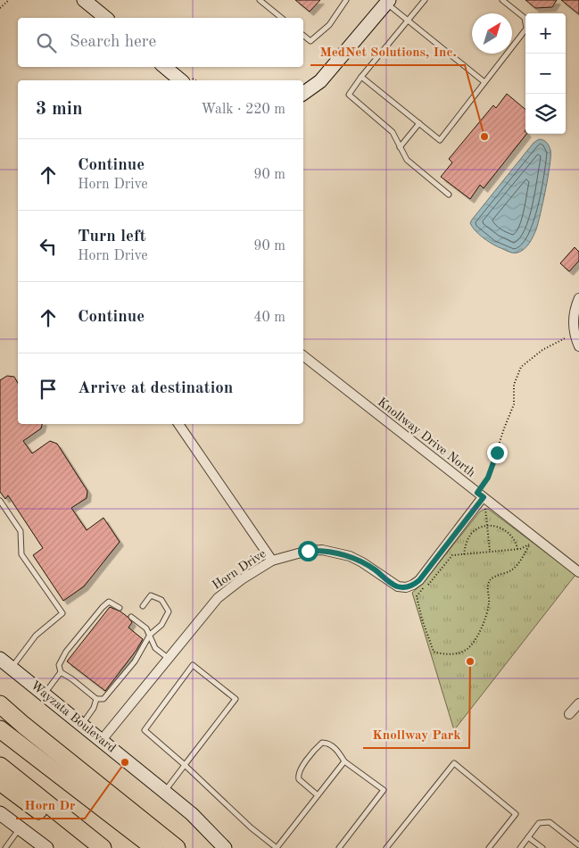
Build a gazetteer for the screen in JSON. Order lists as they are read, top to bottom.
{
  "streets": {
    "street": ["Knollway Drive North", "Horn Drive", "Wayzata Boulevard"]
  },
  "crossings": [
    ["Knollway Drive North", "Horn Drive"],
    ["Horn Drive", "Wayzata Boulevard"]
  ],
  "places": ["MedNet Solutions, Inc.", "Knollway Park", "Horn Dr"],
  "north": "top right",
  "page": {
    "map_buttons": ["+", "−"],
    "search": "Search here",
    "heading": ["3 min", "Walk · 220 m"],
    "list": [
      ["Continue", "Horn Drive", "90 m"],
      ["Turn left", "Horn Drive", "90 m"],
      ["Continue", "40 m"],
      "Arrive at destination"
    ]
  }
}
